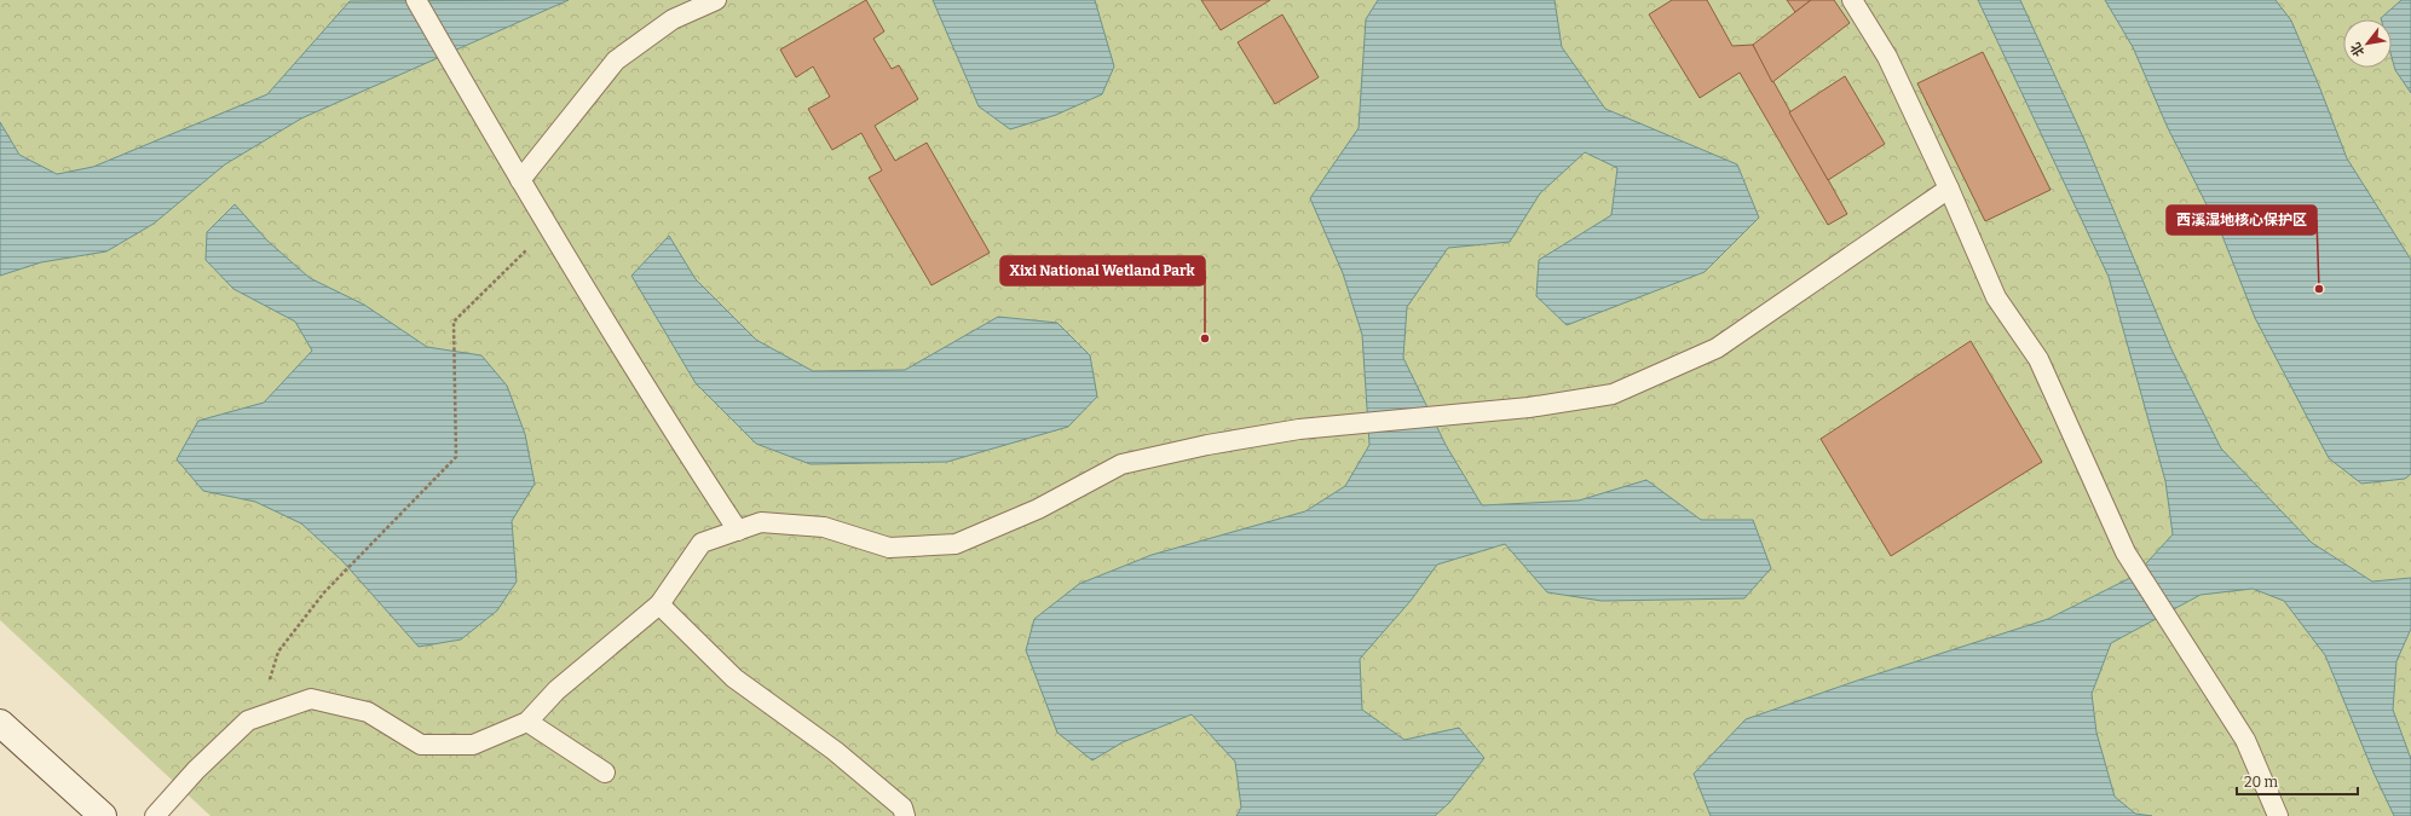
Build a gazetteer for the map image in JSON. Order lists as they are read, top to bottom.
{
  "places": ["西溪湿地核心保护区", "Xixi National Wetland Park"],
  "scale_bar": "20 m",
  "north": "bottom left"
}
